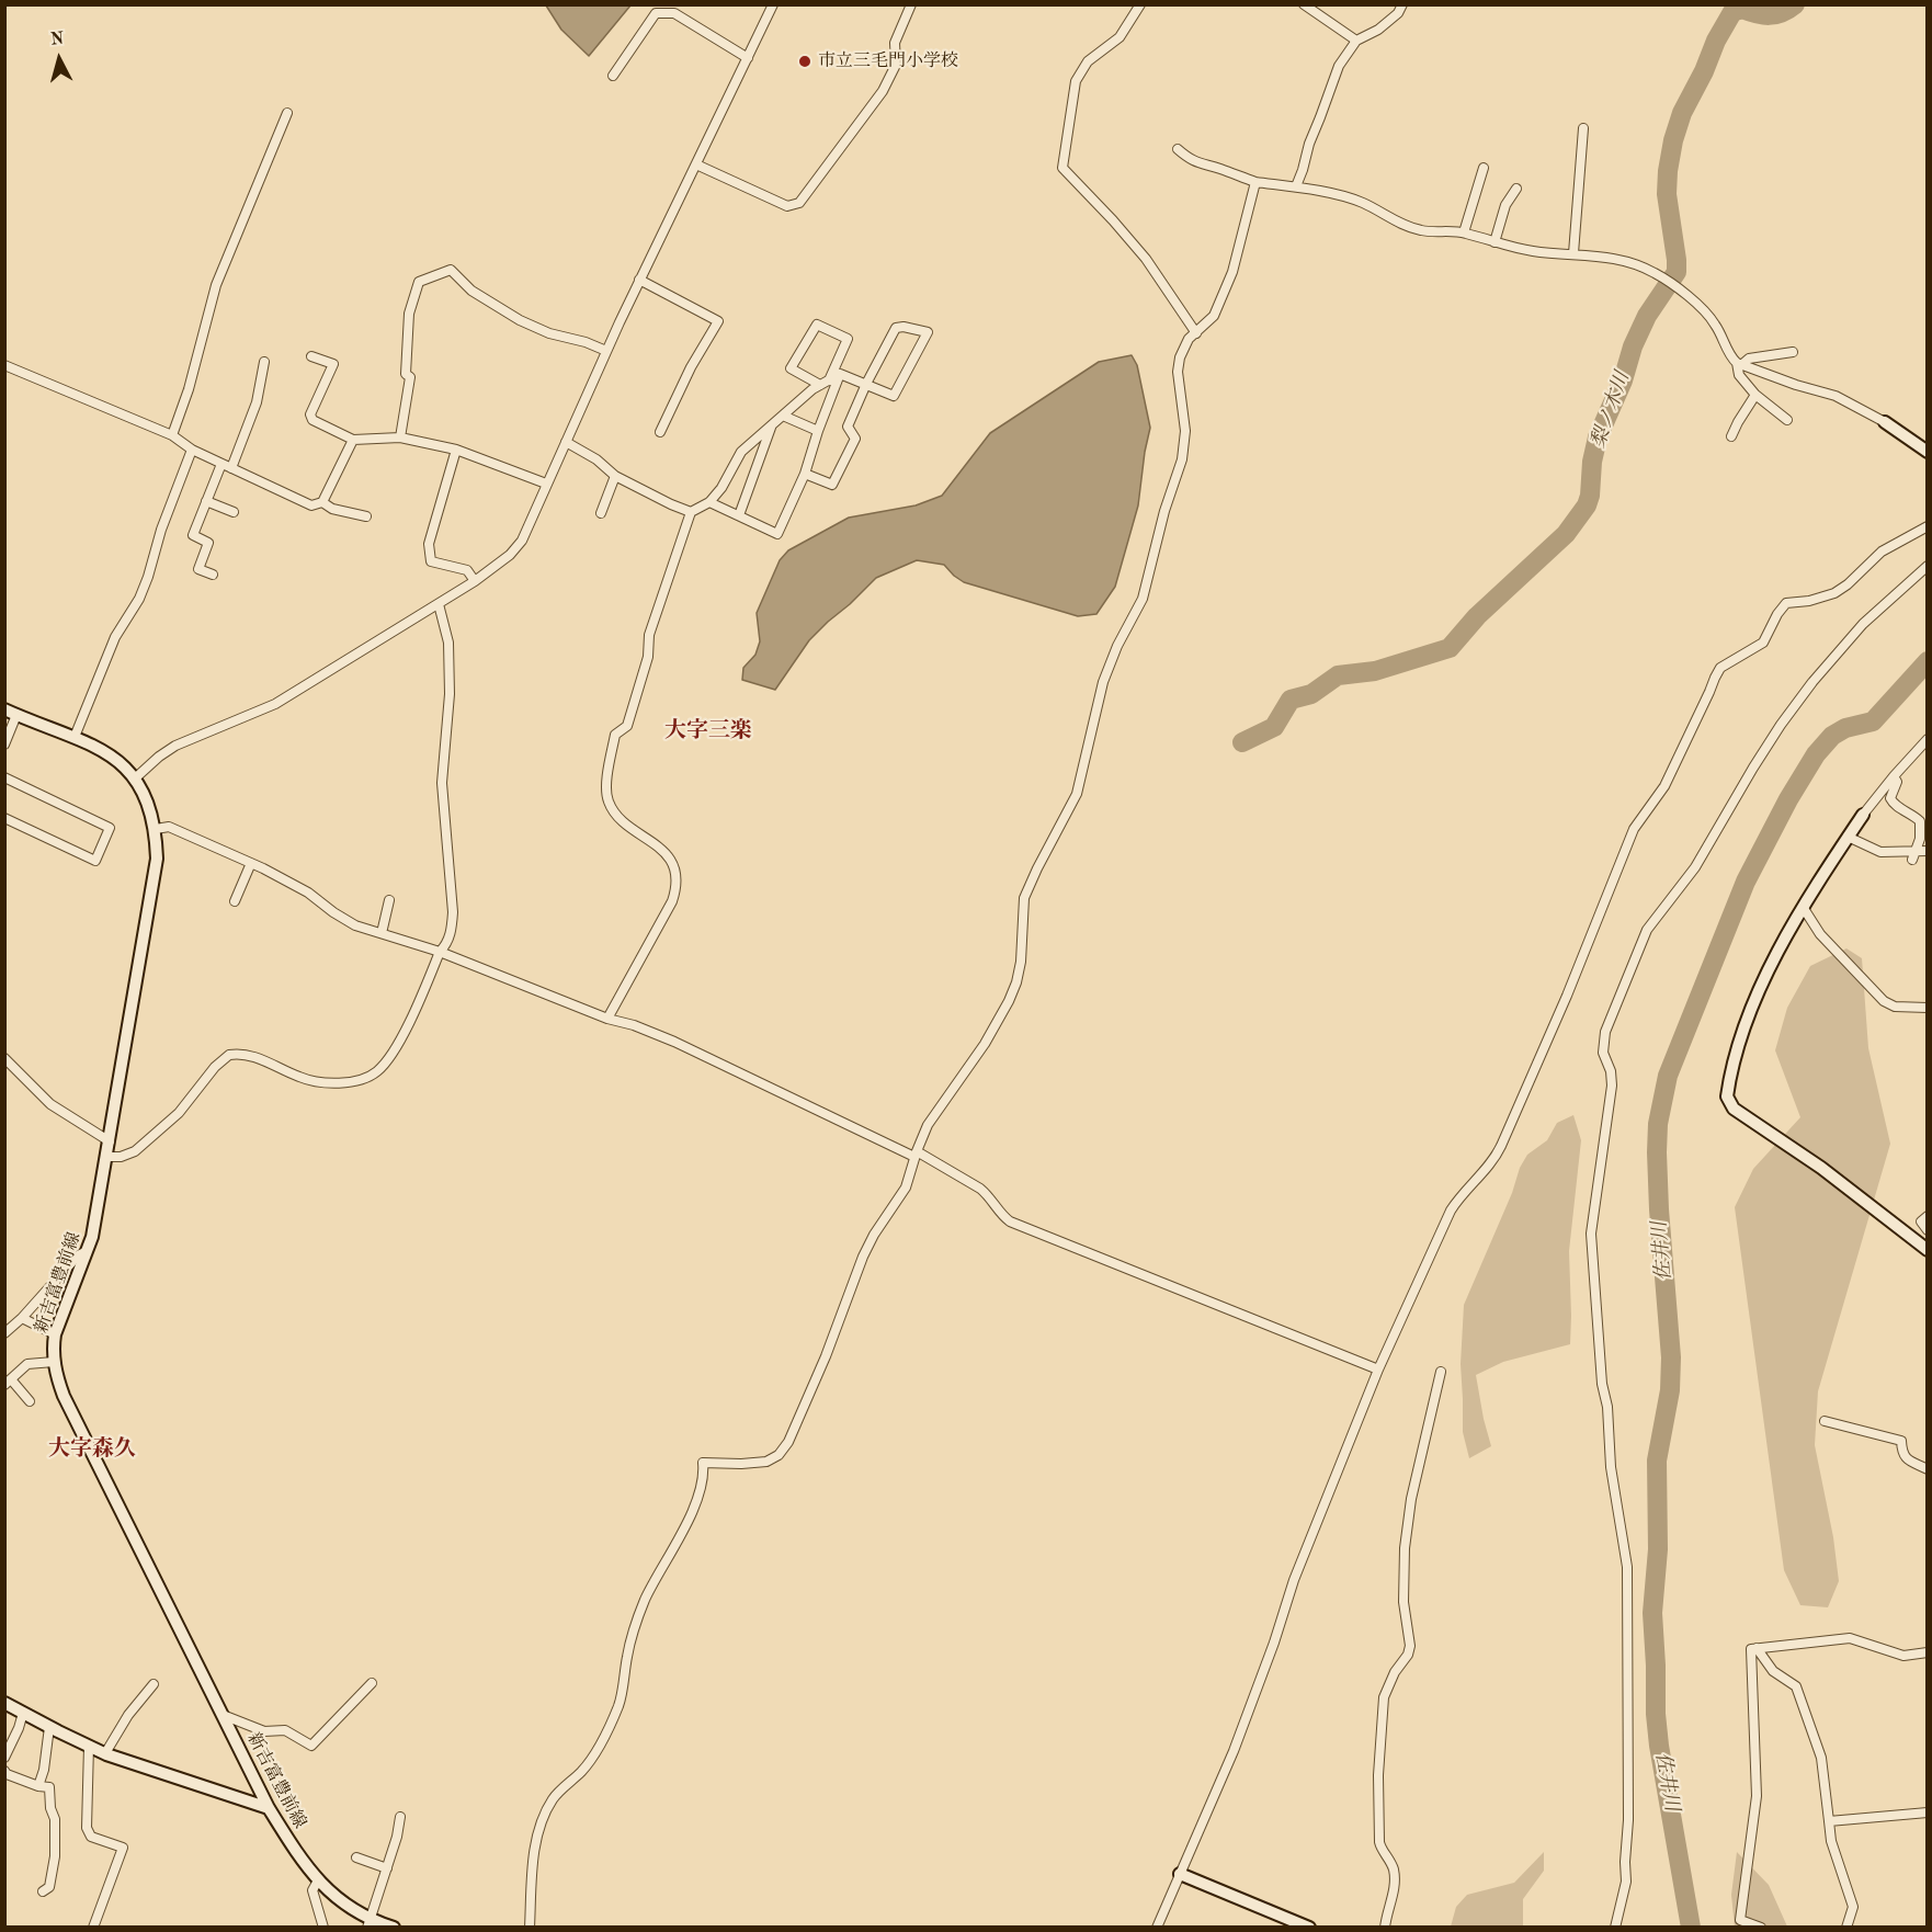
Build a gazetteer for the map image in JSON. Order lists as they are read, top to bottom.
{
  "streets": {
    "main road": ["新吉富豊前線"]
  },
  "districts": ["大字三楽", "大字森久"],
  "water": ["梨ノ木川", "佐井川"],
  "places": ["市立三毛門小学校"],
  "north": "top"
}
